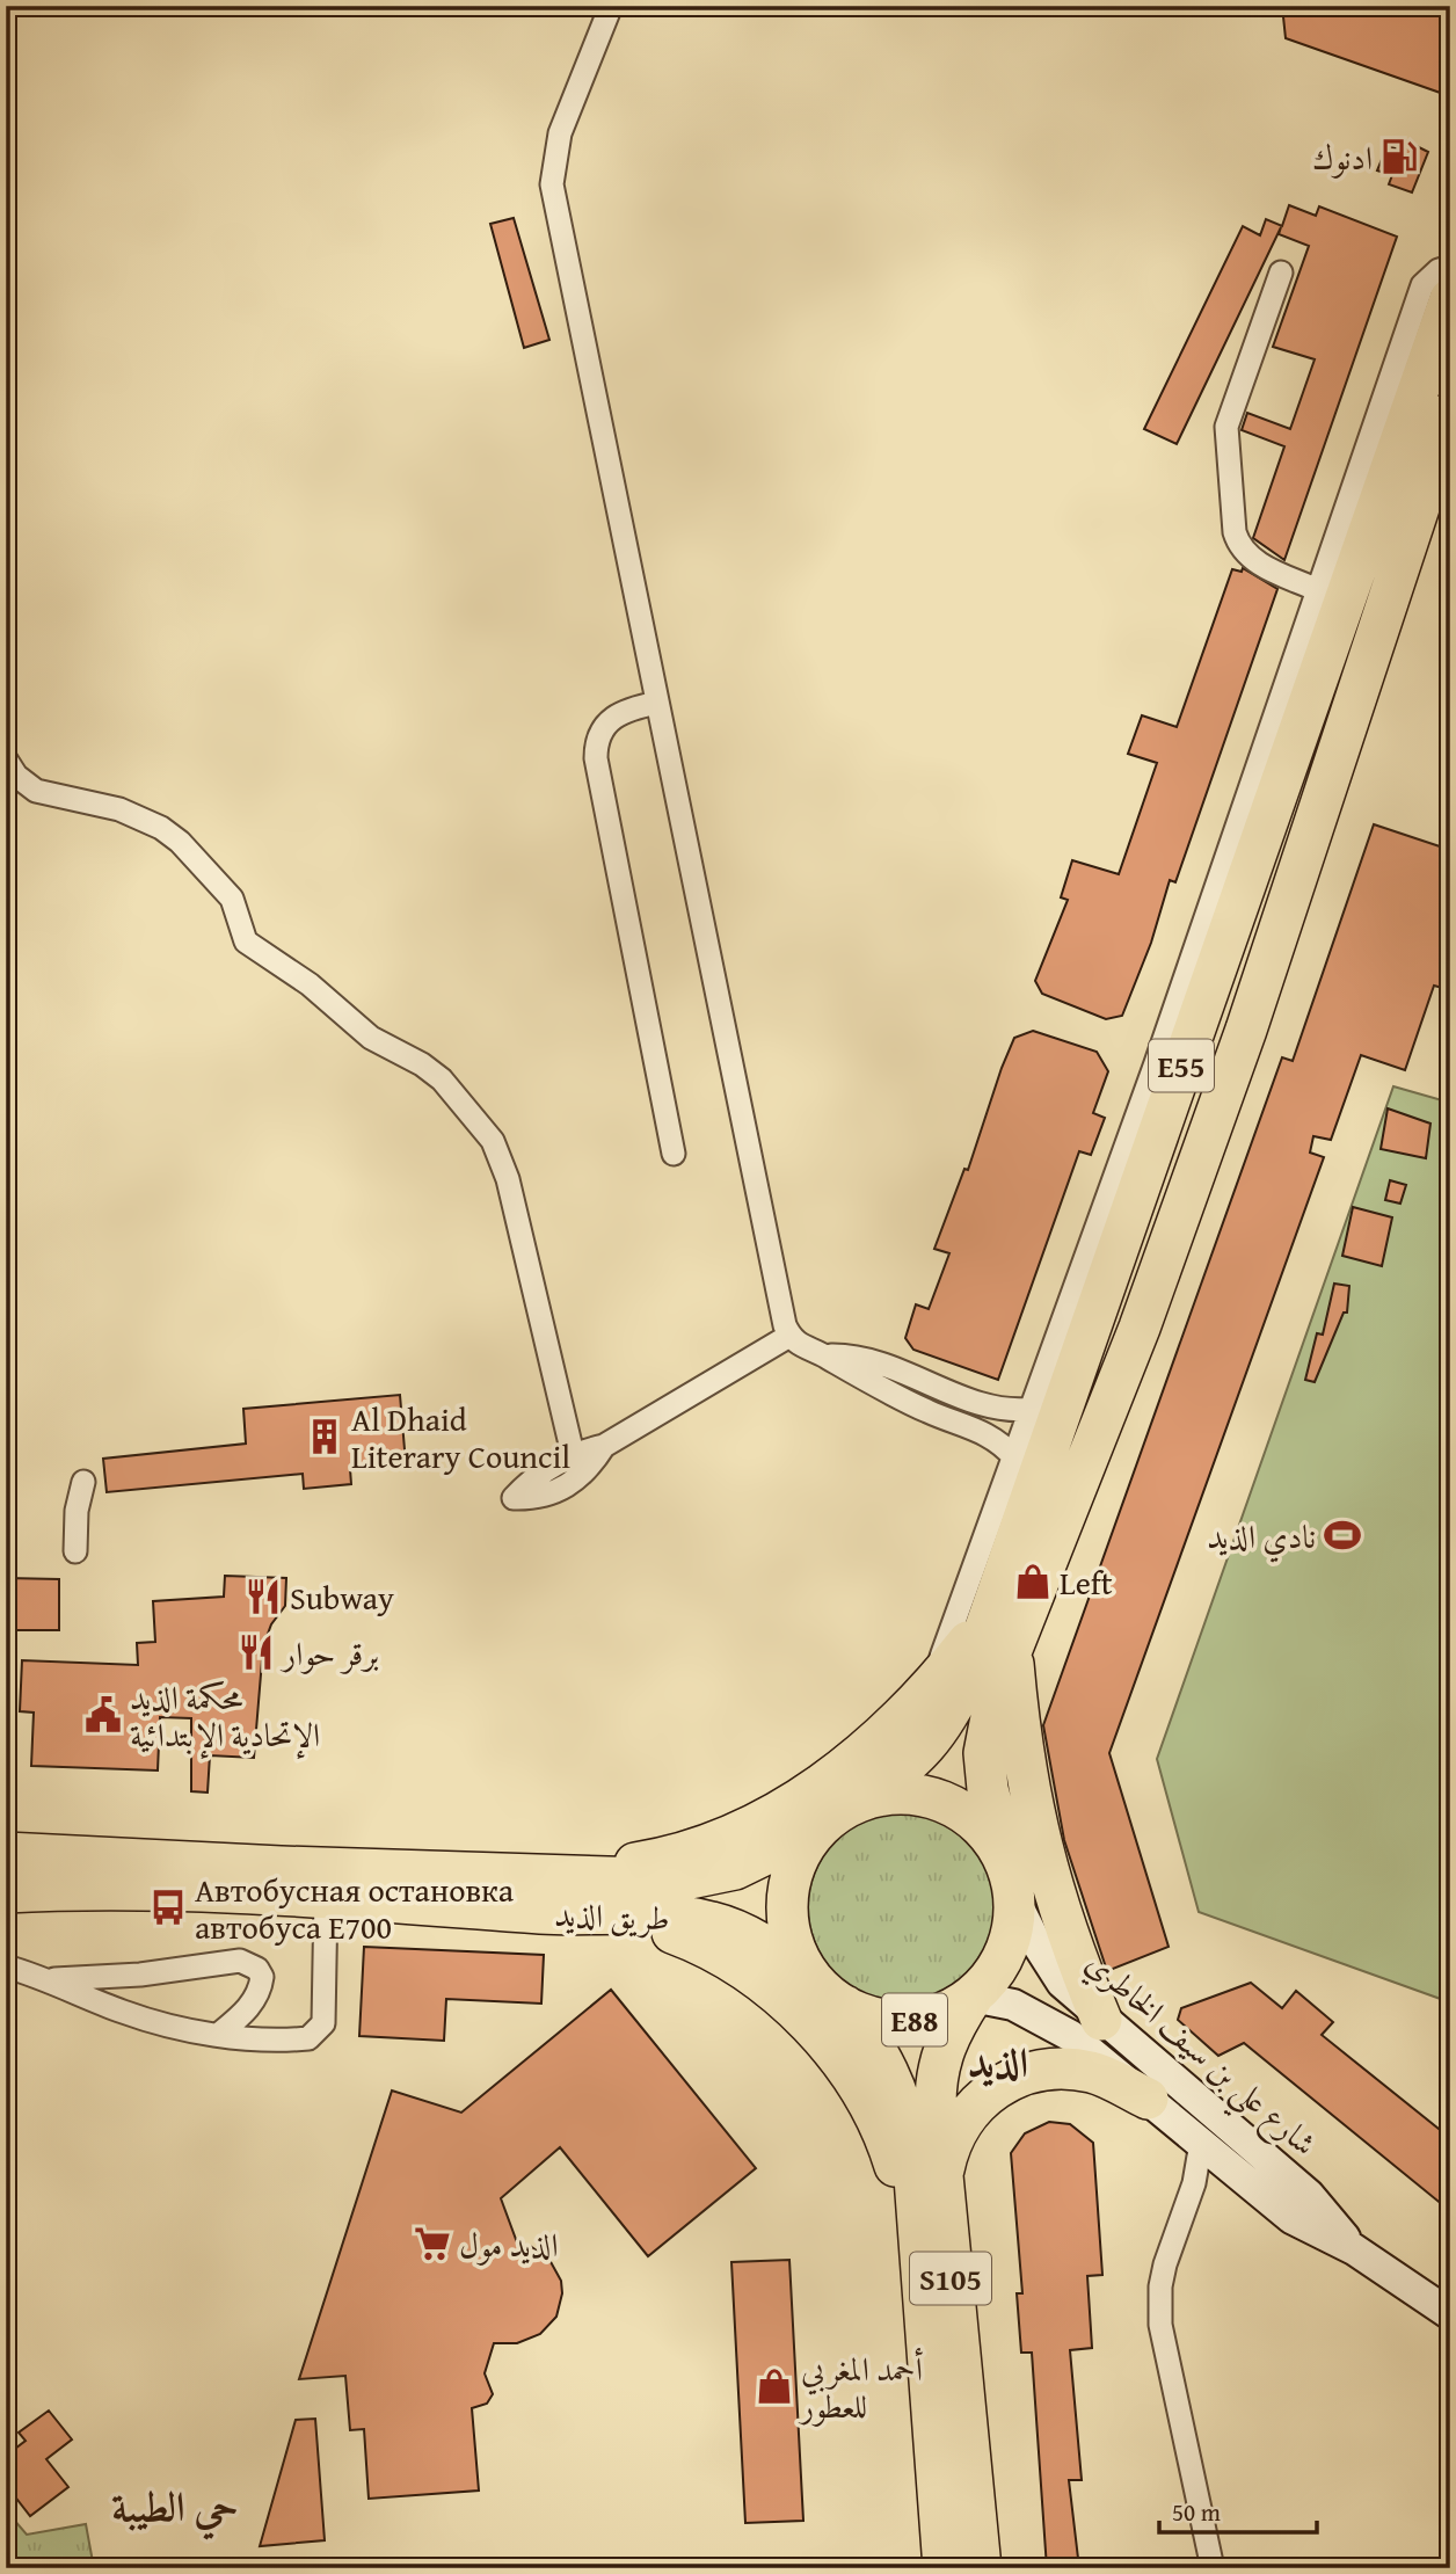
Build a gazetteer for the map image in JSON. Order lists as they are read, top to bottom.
{
  "streets": {
    "highway": [
      "E55",
      "طريق الذيد",
      "E88",
      "S105"
    ],
    "street": ["شارع علي بن سيف الخاطري"]
  },
  "crossings": [
    ["E55", "طريق الذيد"],
    ["E55", "E88"],
    ["E55", "شارع علي بن سيف الخاطري"],
    ["E55", "S105"],
    ["طريق الذيد", "E88"],
    ["طريق الذيد", "شارع علي بن سيف الخاطري"],
    ["طريق الذيد", "S105"],
    ["E88", "شارع علي بن سيف الخاطري"],
    ["E88", "S105"],
    ["شارع علي بن سيف الخاطري", "S105"]
  ],
  "districts": ["الذيد", "حي الطيبة"],
  "places": {
    "fuel station": ["ادنوك"],
    "building": ["Al Dhaid Literary Council"],
    "sports": ["نادي الذيد"],
    "shop": ["Left", "أحمد المغربي للعطور"],
    "restaurant": ["Subway", "برقر حوار"],
    "public building": ["محكمة الذيد الإتحادية الإبتدائية"],
    "bus stop": ["Автобусная остановка автобуса Е700"],
    "supermarket": ["الذيد مول"]
  },
  "scale_bar": "50 m"
}
